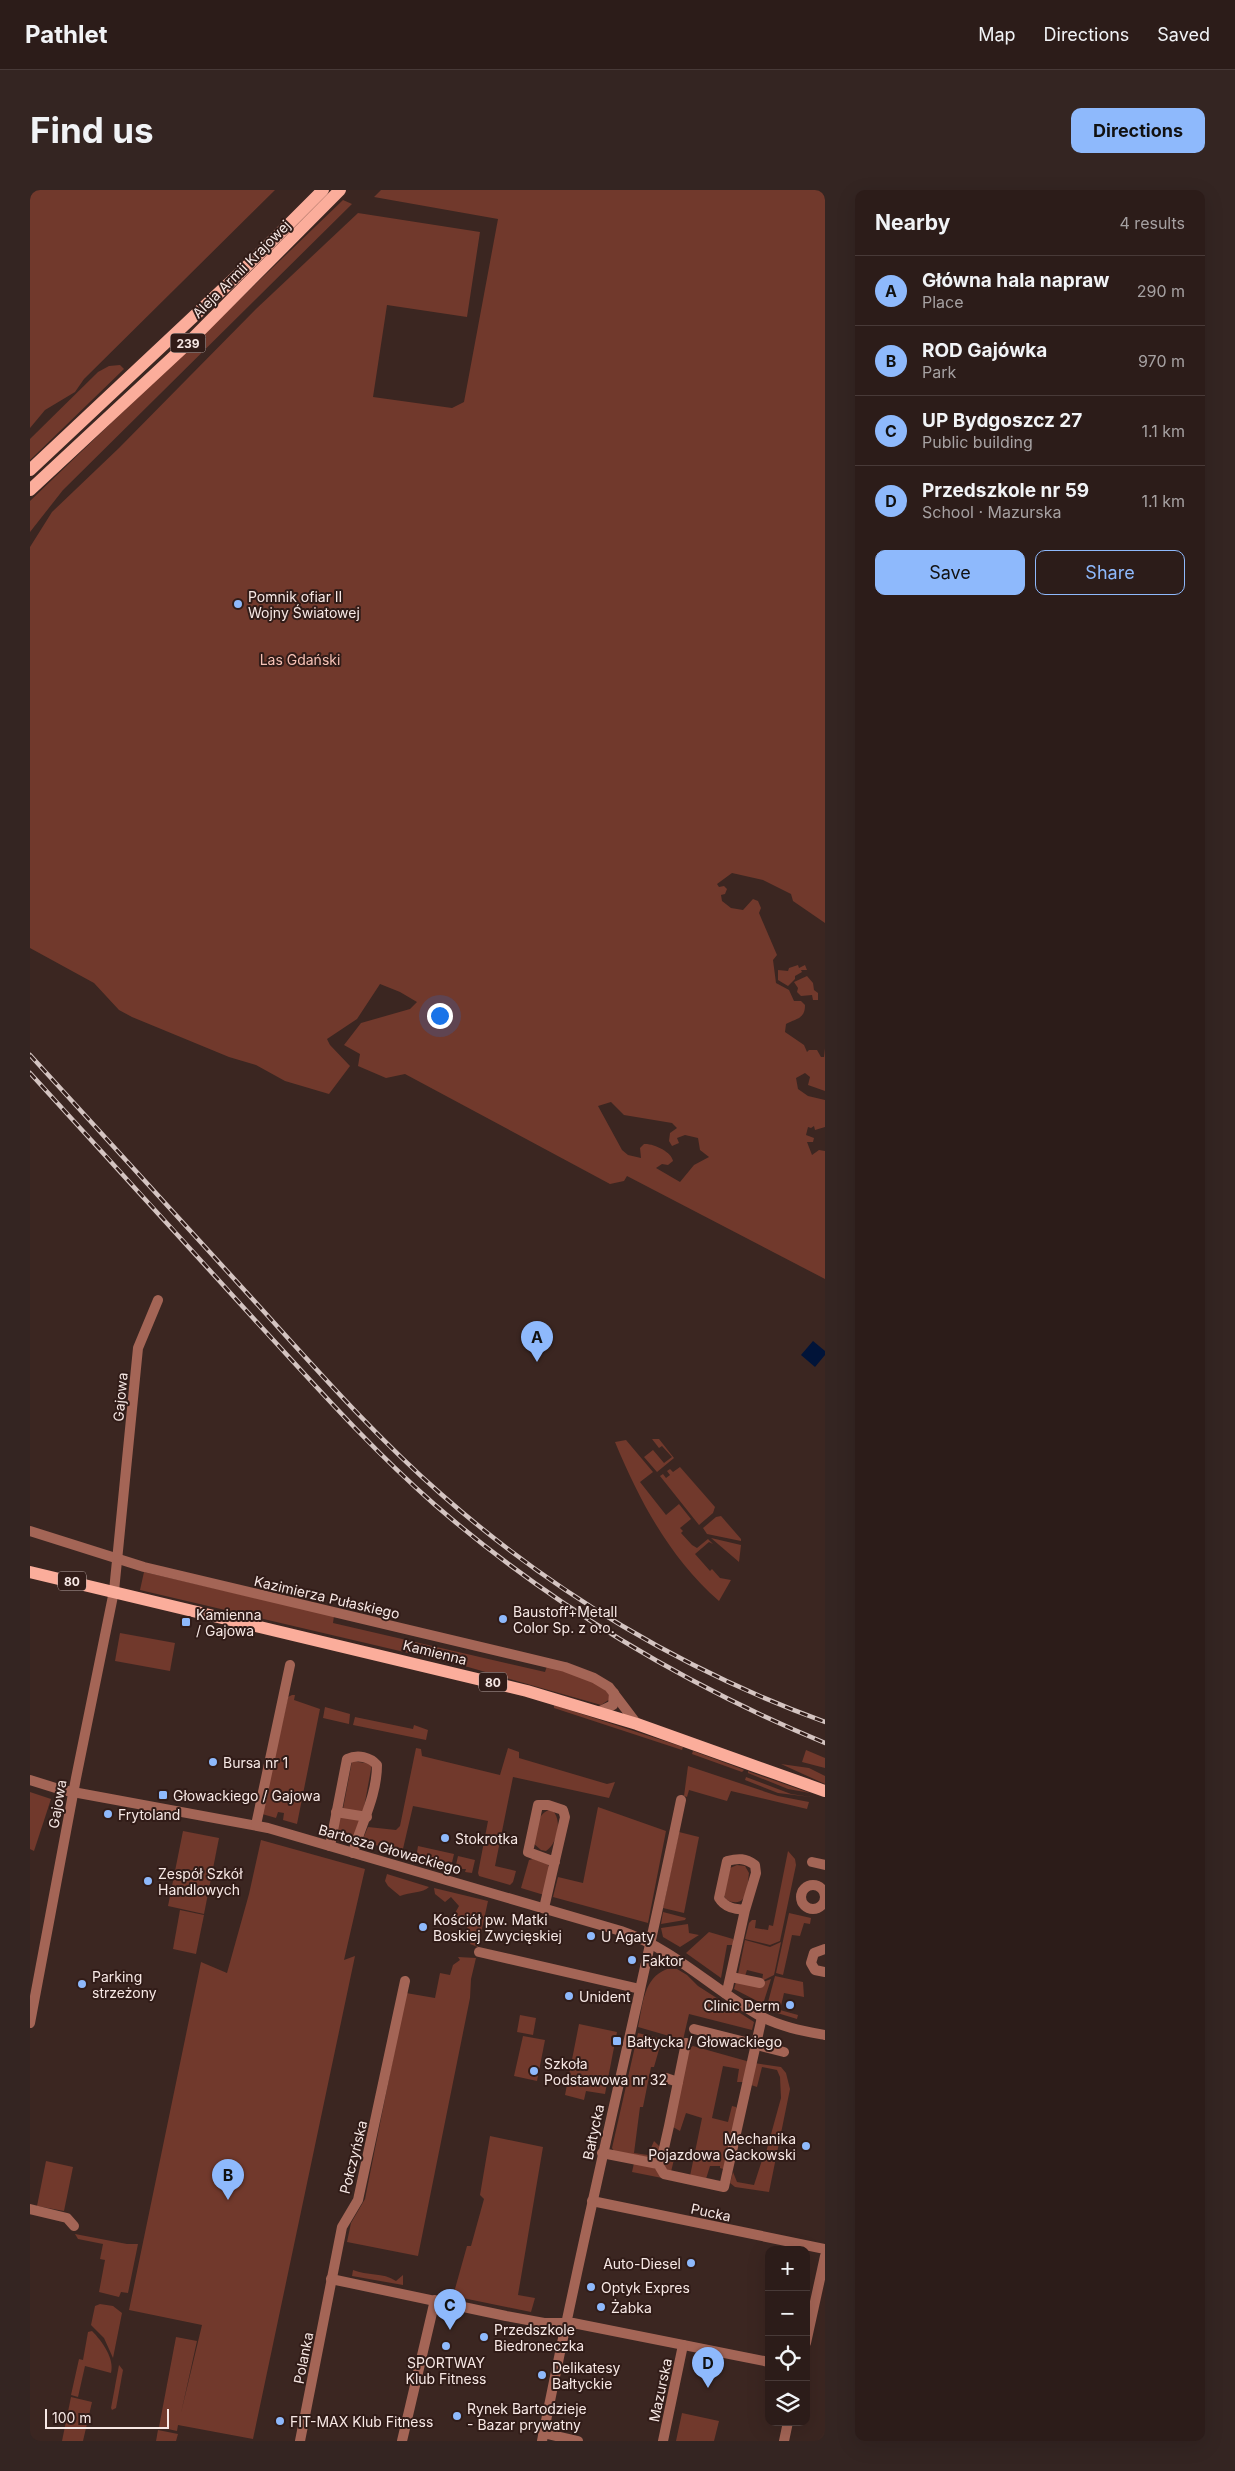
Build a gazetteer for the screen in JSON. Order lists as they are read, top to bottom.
{
  "streets": {
    "main road": [
      "Aleja Armii Krajowej",
      "239",
      "80",
      "Kamienna"
    ],
    "street": [
      "Gajowa",
      "Kazimierza Pułaskiego",
      "Bartosza Głowackiego",
      "Bałtycka",
      "Połczyńska",
      "Pucka",
      "Polanka",
      "Mazurska"
    ]
  },
  "crossings": [
    ["Gajowa", "Kazimierza Pułaskiego"],
    ["Gajowa", "Kamienna"],
    ["Gajowa", "Bartosza Głowackiego"],
    ["Kazimierza Pułaskiego", "Kamienna"],
    ["Bartosza Głowackiego", "Bałtycka"],
    ["Bałtycka", "Pucka"],
    ["Połczyńska", "Polanka"]
  ],
  "parks": ["Las Gdański"],
  "places": {
    "other": [
      "Pomnik ofiar II Wojny Światowej",
      "Baustoff+Metall Color Sp. z o.o.",
      "Bursa nr 1",
      "Frytoland",
      "Stokrotka",
      "Zespół Szkół Handlowych",
      "Kościół pw. Matki Boskiej Zwycięskiej",
      "U Agaty",
      "Faktor",
      "Parking strzeżony",
      "Unident",
      "Clinic Derm",
      "Szkoła Podstawowa nr 32",
      "Mechanika Pojazdowa Gackowski",
      "Auto-Diesel",
      "Optyk Expres",
      "Żabka",
      "Przedszkole Biedroneczka",
      "SPORTWAY Klub Fitness",
      "Delikatesy Bałtyckie",
      "Rynek Bartodzieje - Bazar prywatny",
      "FIT-MAX Klub Fitness"
    ],
    "transit": ["Kamienna / Gajowa", "Głowackiego / Gajowa", "Bałtycka / Głowackiego"]
  },
  "scale_bar": "100 m",
  "page": {
    "header": "Pathlet",
    "nav": ["Map", "Directions", "Saved"],
    "buttons": [
      "Directions",
      ["Save", "Share"]
    ],
    "title": "Find us",
    "heading": ["Nearby", "4 results"],
    "list": [
      {
        "mark": "A",
        "name": "Główna hala napraw",
        "note": "Place",
        "value": "290 m"
      },
      {
        "mark": "B",
        "name": "ROD Gajówka",
        "note": "Park",
        "value": "970 m"
      },
      {
        "mark": "C",
        "name": "UP Bydgoszcz 27",
        "note": "Public building",
        "value": "1.1 km"
      },
      {
        "mark": "D",
        "name": "Przedszkole nr 59",
        "note": "School · Mazurska",
        "value": "1.1 km"
      }
    ],
    "pins": [
      "A",
      "B",
      "C",
      "D"
    ],
    "map_buttons": ["+", "−"],
    "scale": "100 m"
  }
}
